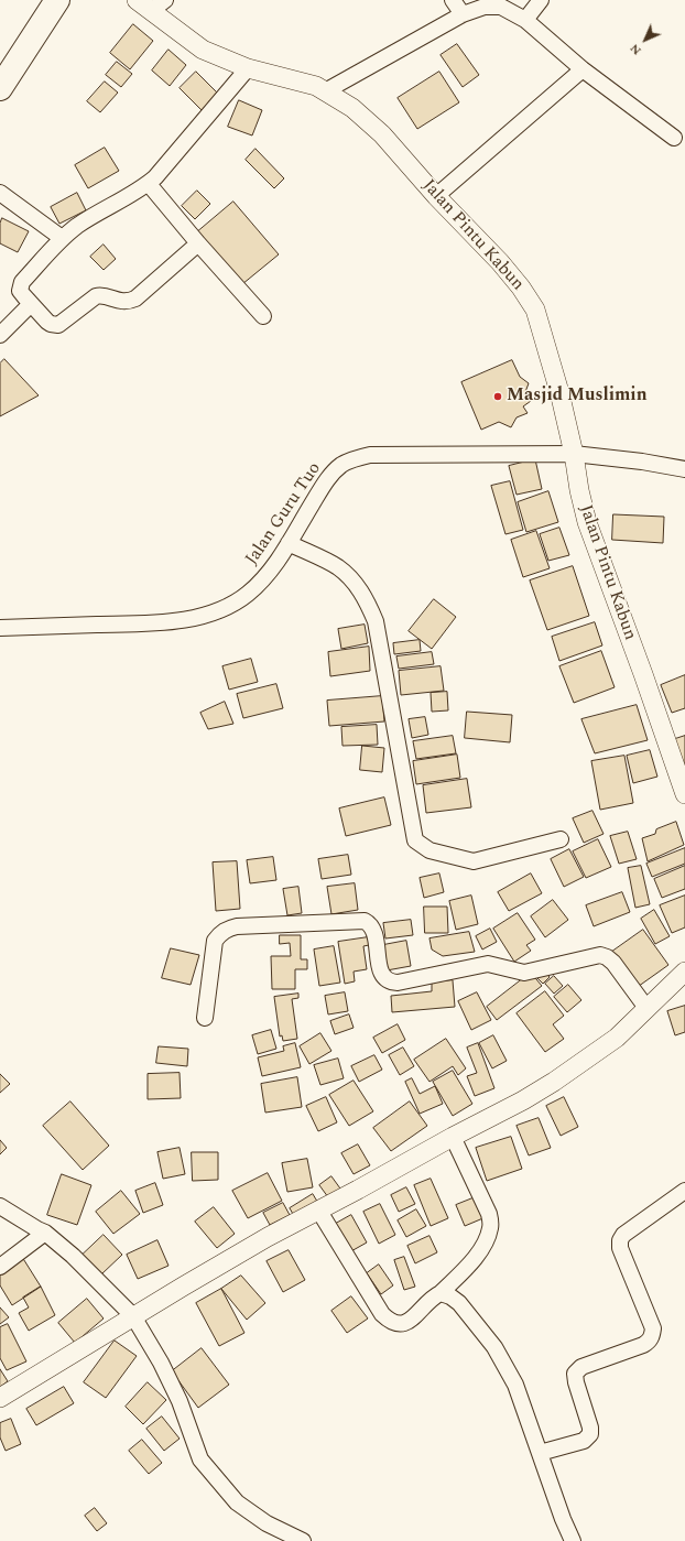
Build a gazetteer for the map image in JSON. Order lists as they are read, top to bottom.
{
  "streets": {
    "street": ["Jalan Pintu Kabun", "Jalan Guru Tuo"]
  },
  "crossings": [
    ["Jalan Pintu Kabun", "Jalan Guru Tuo"]
  ],
  "places": ["Masjid Muslimin"],
  "north": "bottom left"
}
